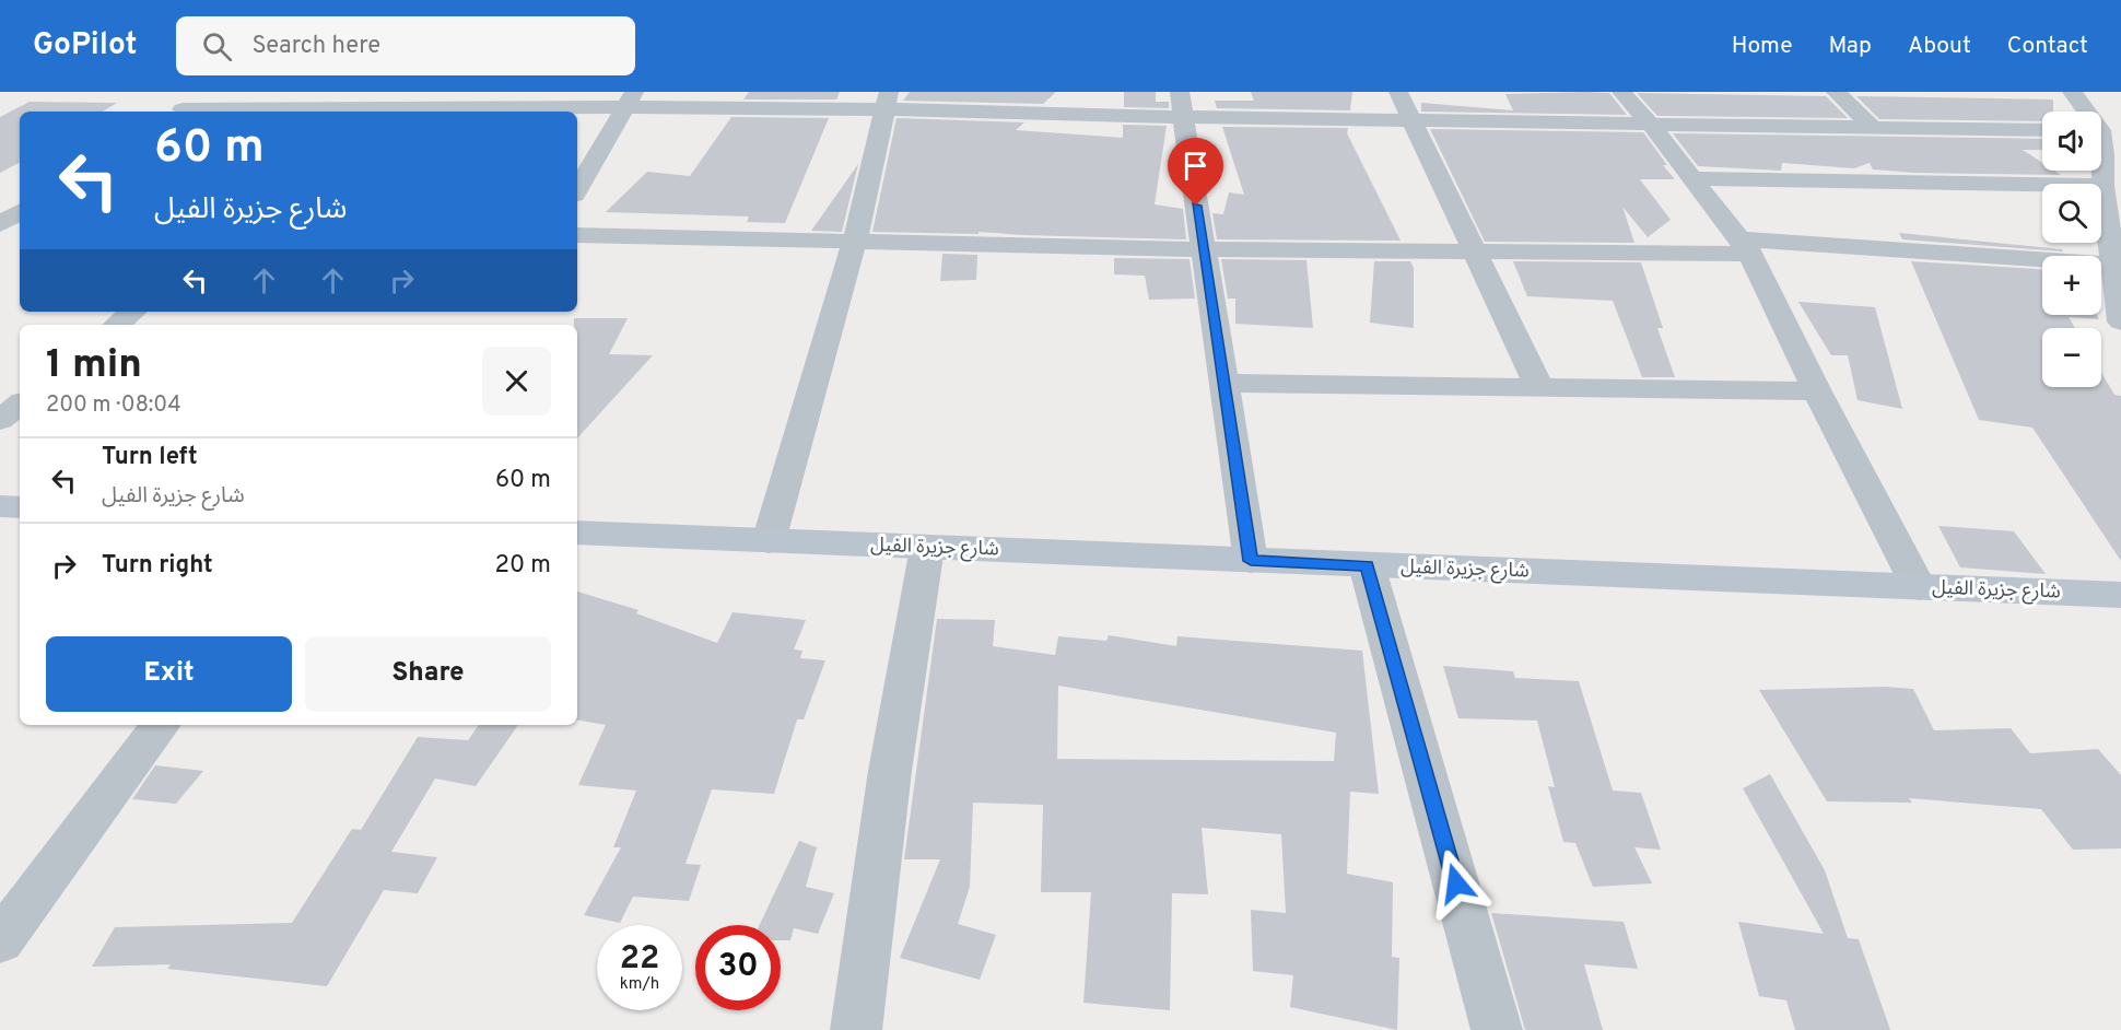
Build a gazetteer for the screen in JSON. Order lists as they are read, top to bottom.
{
  "streets": {
    "street": ["شارع جزيرة الفيل"]
  },
  "page": {
    "header": "GoPilot",
    "search": "Search here",
    "nav": [
      "Home",
      "Map",
      "About",
      "Contact"
    ],
    "map_buttons": ["+", "−"],
    "turn": ["60 m", "شارع جزيرة الفيل"],
    "heading": ["1 min", "200 m · 08:04"],
    "list": [
      {
        "name": "Turn left",
        "note": "شارع جزيرة الفيل",
        "value": "60 m"
      },
      {
        "name": "Turn right",
        "value": "20 m"
      }
    ],
    "buttons": ["Exit", "Share"],
    "speed": "22 km/h",
    "limit": "30"
  }
}
